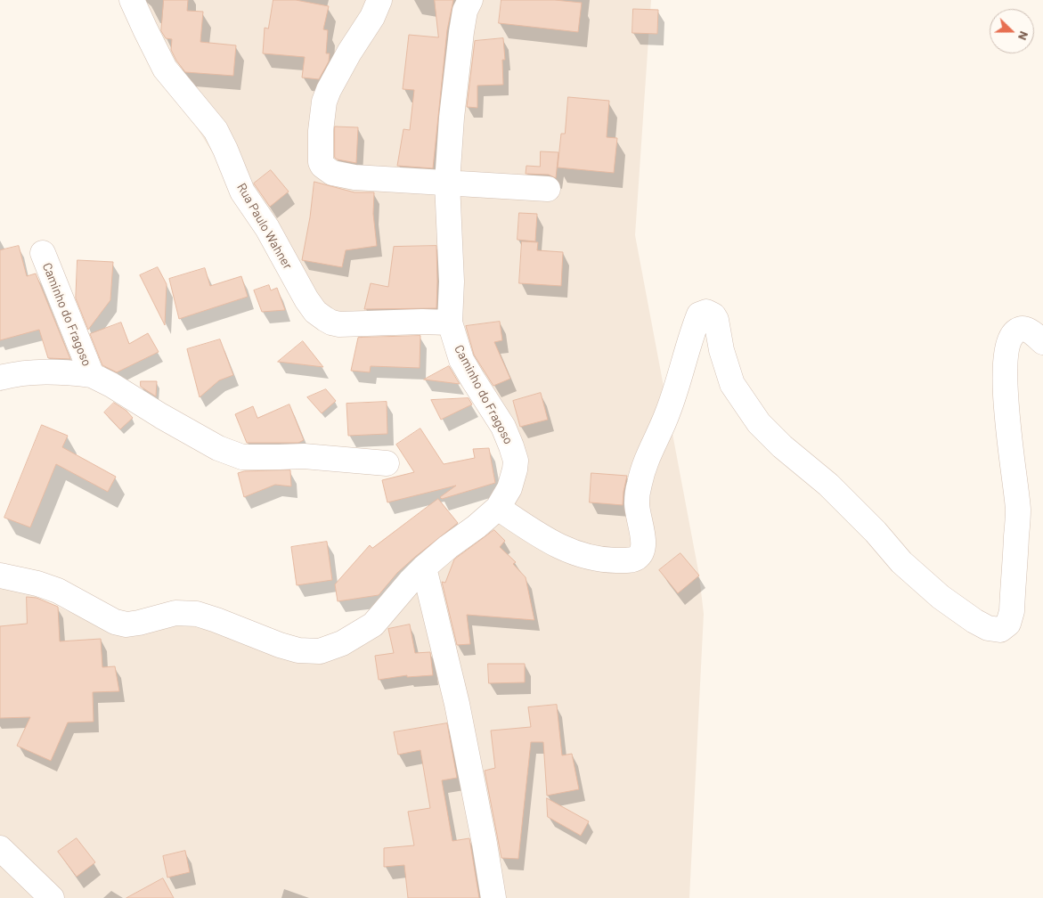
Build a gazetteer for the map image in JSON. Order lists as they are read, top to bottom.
{
  "streets": {
    "street": ["Rua Paulo Wahner", "Caminho do Fragoso"]
  },
  "crossings": [
    ["Rua Paulo Wahner", "Caminho do Fragoso"]
  ],
  "north": "right"
}
